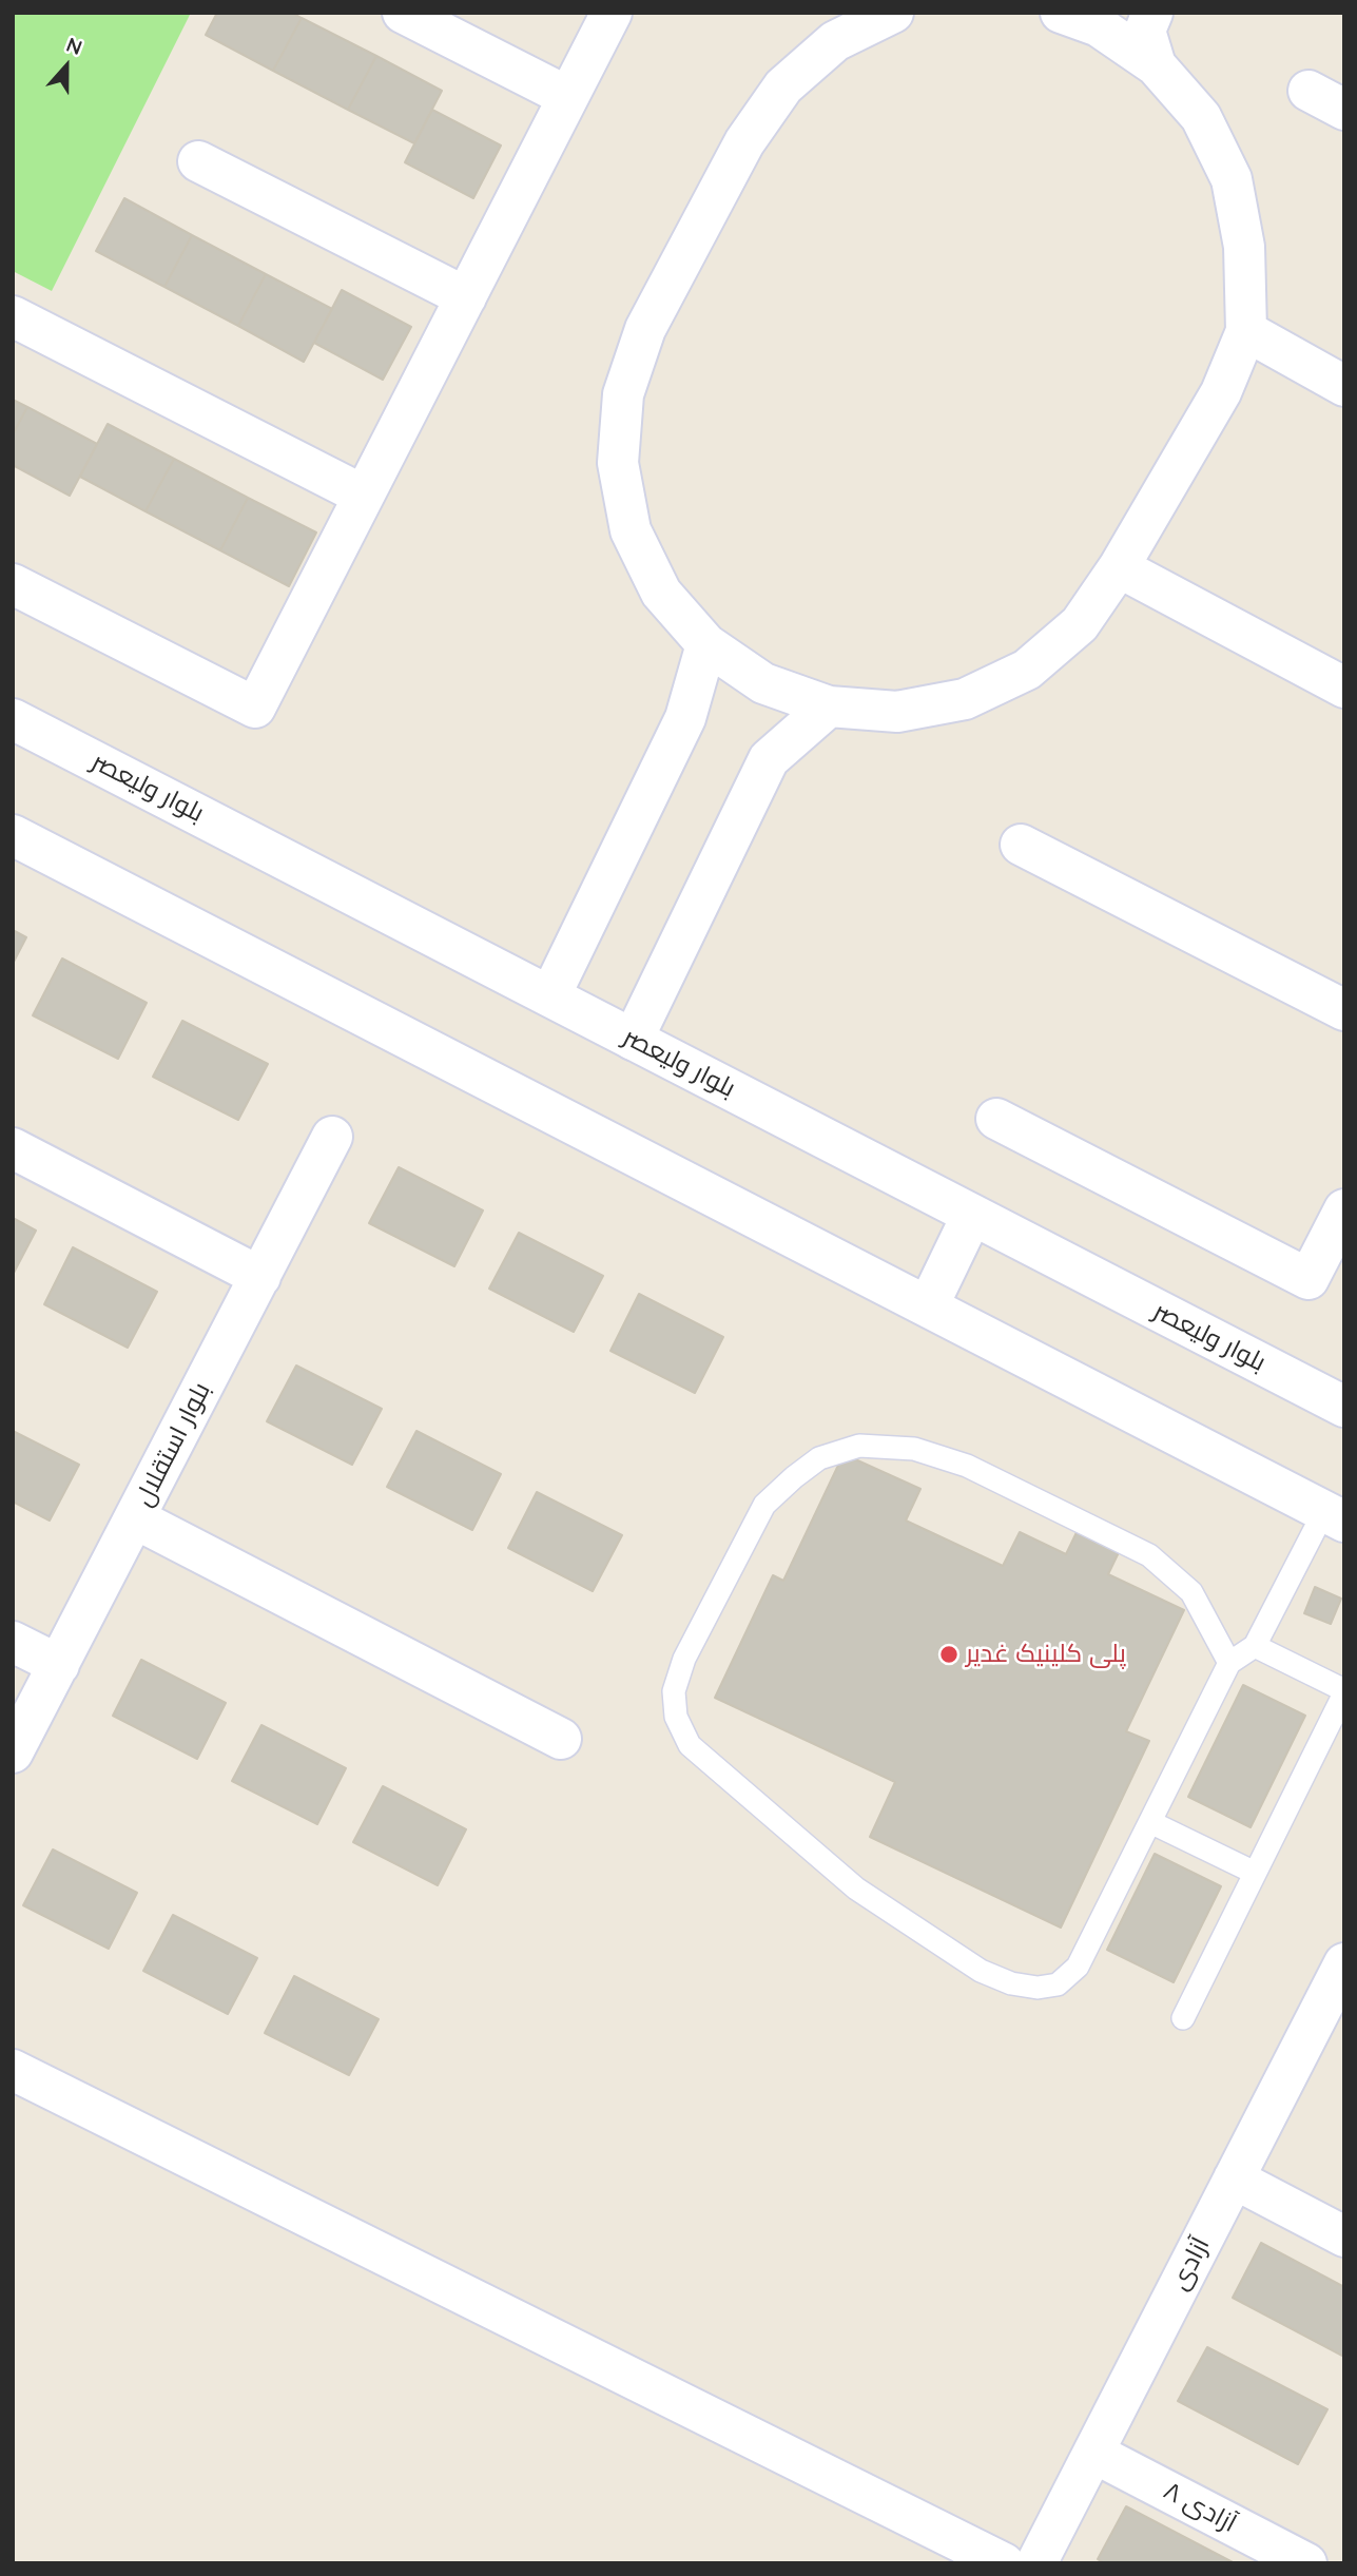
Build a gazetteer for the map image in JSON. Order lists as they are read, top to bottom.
{
  "streets": {
    "street": [
      "بلوار ولیعصر",
      "بلوار استقلال",
      "آزادی",
      "آزادی ۸"
    ]
  },
  "crossings": [
    ["آزادی", "آزادی ۸"]
  ],
  "places": ["پلی کلینیک غدیر"],
  "north": "top"
}
